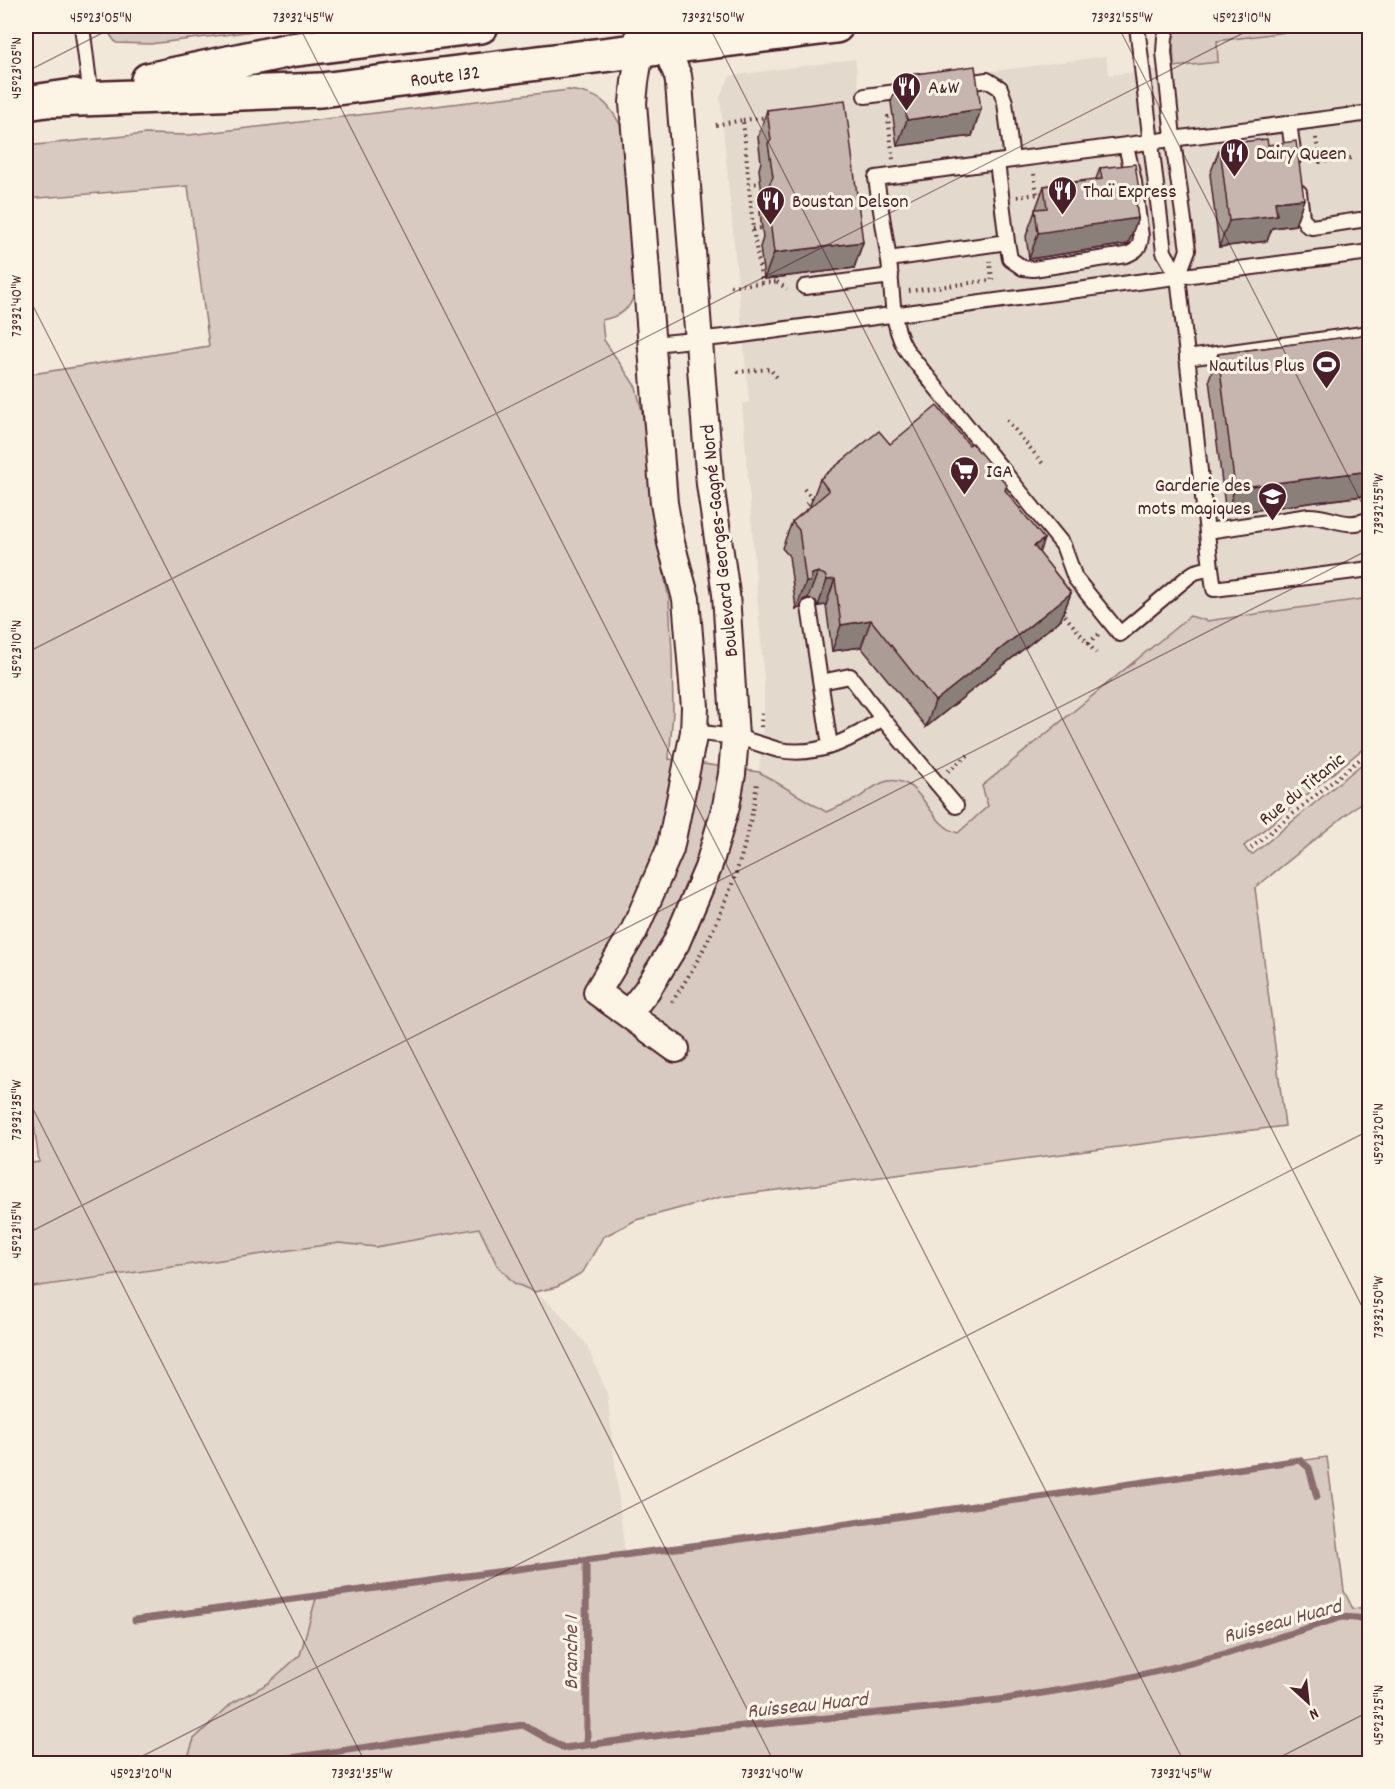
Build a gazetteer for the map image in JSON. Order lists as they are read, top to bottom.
{
  "streets": {
    "highway": ["Route 132"],
    "street": ["Boulevard Georges-Gagné Nord"],
    "path": ["Rue du Titanic"]
  },
  "crossings": [
    ["Route 132", "Boulevard Georges-Gagné Nord"]
  ],
  "water": ["Ruisseau Huard", "Branche 1"],
  "places": {
    "restaurant": [
      "A&W",
      "Dairy Queen",
      "Thaï Express",
      "Boustan Delson"
    ],
    "sports": ["Nautilus Plus"],
    "supermarket": ["IGA"],
    "school or university": ["Garderie des mots magiques"]
  },
  "north": "bottom right",
  "coordinates": [
    "45°23'05\"N",
    "73°32'45\"W",
    "73°32'50\"W",
    "73°32'55\"W",
    "45°23'10\"N",
    "73°32'40\"W",
    "73°32'35\"W",
    "45°23'20\"N",
    "45°23'15\"N",
    "45°23'25\"N"
  ]
}
